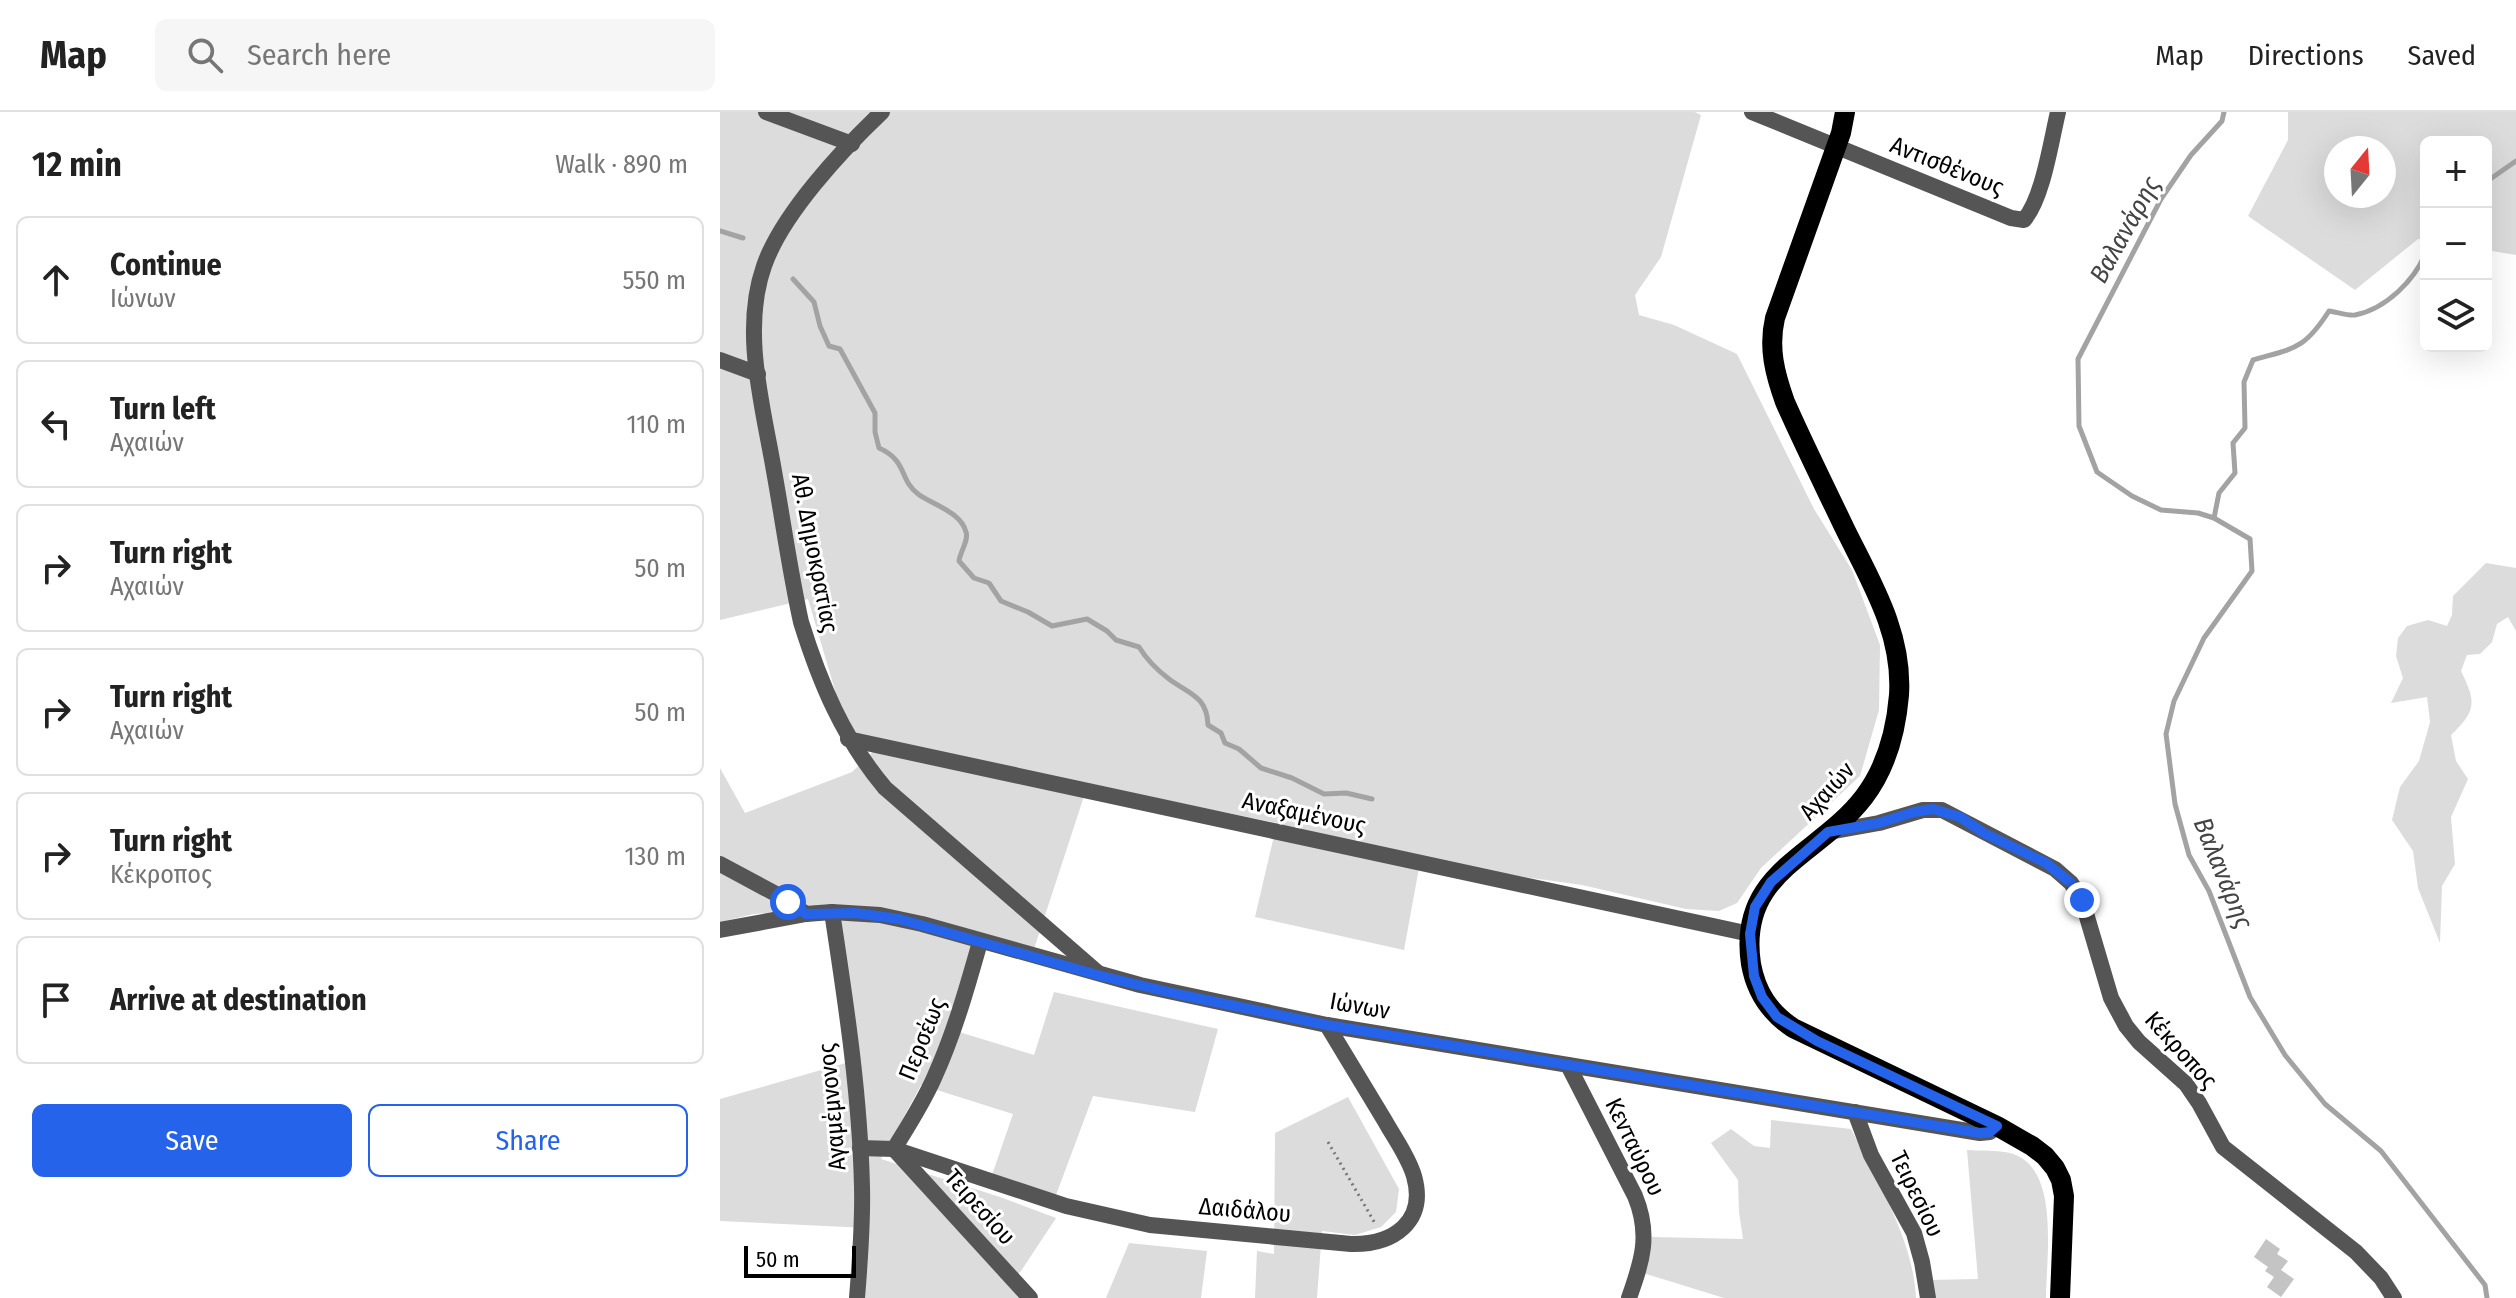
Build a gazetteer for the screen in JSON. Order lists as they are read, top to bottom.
{
  "streets": {
    "main road": ["Αχαιών"],
    "street": [
      "Αντισθένους",
      "Αθ. Δημοκρατίας",
      "Αναξαμένους",
      "Ιώνων",
      "Περσέως",
      "Κέκροπος",
      "Αγαμέμνονος",
      "Κενταύρου",
      "Τειρεσίου",
      "Δαιδάλου"
    ]
  },
  "crossings": [
    ["Αντισθένους", "Αχαιών"],
    ["Αθ. Δημοκρατίας", "Αναξαμένους"],
    ["Αθ. Δημοκρατίας", "Ιώνων"],
    ["Αχαιών", "Αναξαμένους"],
    ["Αχαιών", "Ιώνων"],
    ["Αχαιών", "Κέκροπος"],
    ["Ιώνων", "Περσέως"],
    ["Ιώνων", "Αγαμέμνονος"],
    ["Ιώνων", "Κενταύρου"],
    ["Ιώνων", "Τειρεσίου"],
    ["Περσέως", "Τειρεσίου"],
    ["Περσέως", "Δαιδάλου"],
    ["Αγαμέμνονος", "Δαιδάλου"],
    ["Τειρεσίου", "Δαιδάλου"]
  ],
  "water": ["Βαλανάρης"],
  "scale_bar": "50 m",
  "north": "top",
  "page": {
    "header": "Map",
    "search": "Search here",
    "nav": ["Map", "Directions", "Saved"],
    "heading": ["12 min", "Walk · 890 m"],
    "map_buttons": ["+", "−"],
    "list": [
      ["Continue", "Ιώνων", "550 m"],
      ["Turn left", "Αχαιών", "110 m"],
      ["Turn right", "Αχαιών", "50 m"],
      ["Turn right", "Αχαιών", "50 m"],
      ["Turn right", "Κέκροπος", "130 m"],
      "Arrive at destination"
    ],
    "buttons": ["Save", "Share"],
    "scale": "50 m"
  }
}
